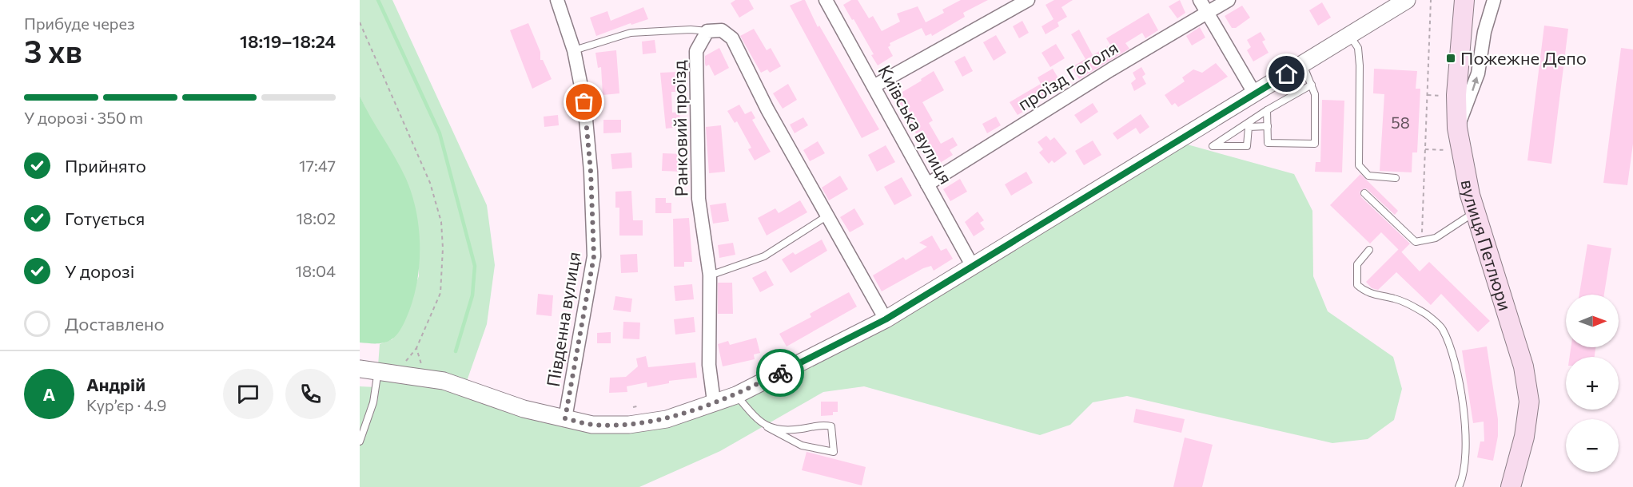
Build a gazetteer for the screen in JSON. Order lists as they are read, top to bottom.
{
  "streets": {
    "main road": ["вулиця Петлюри"],
    "street": [
      "проїзд Гоголя",
      "Київська вулиця",
      "Ранковий проїзд",
      "Південна вулиця"
    ]
  },
  "crossings": [
    ["проїзд Гоголя", "Київська вулиця"]
  ],
  "places": {
    "transit": ["Пожежне Депо"]
  },
  "house_numbers": ["58"],
  "north": "right",
  "page": {
    "heading": ["3 хв", "Прибуде через", "18:19–18:24"],
    "panel": ["Андрій", "Кур’єр · 4.9"],
    "bar": "У дорозі · 350 m",
    "list": [
      ["Прийнято", "17:47"],
      ["Готується", "18:02"],
      ["У дорозі", "18:04"],
      "Доставлено"
    ],
    "map_buttons": ["+", "−"],
    "round": "А"
  }
}
